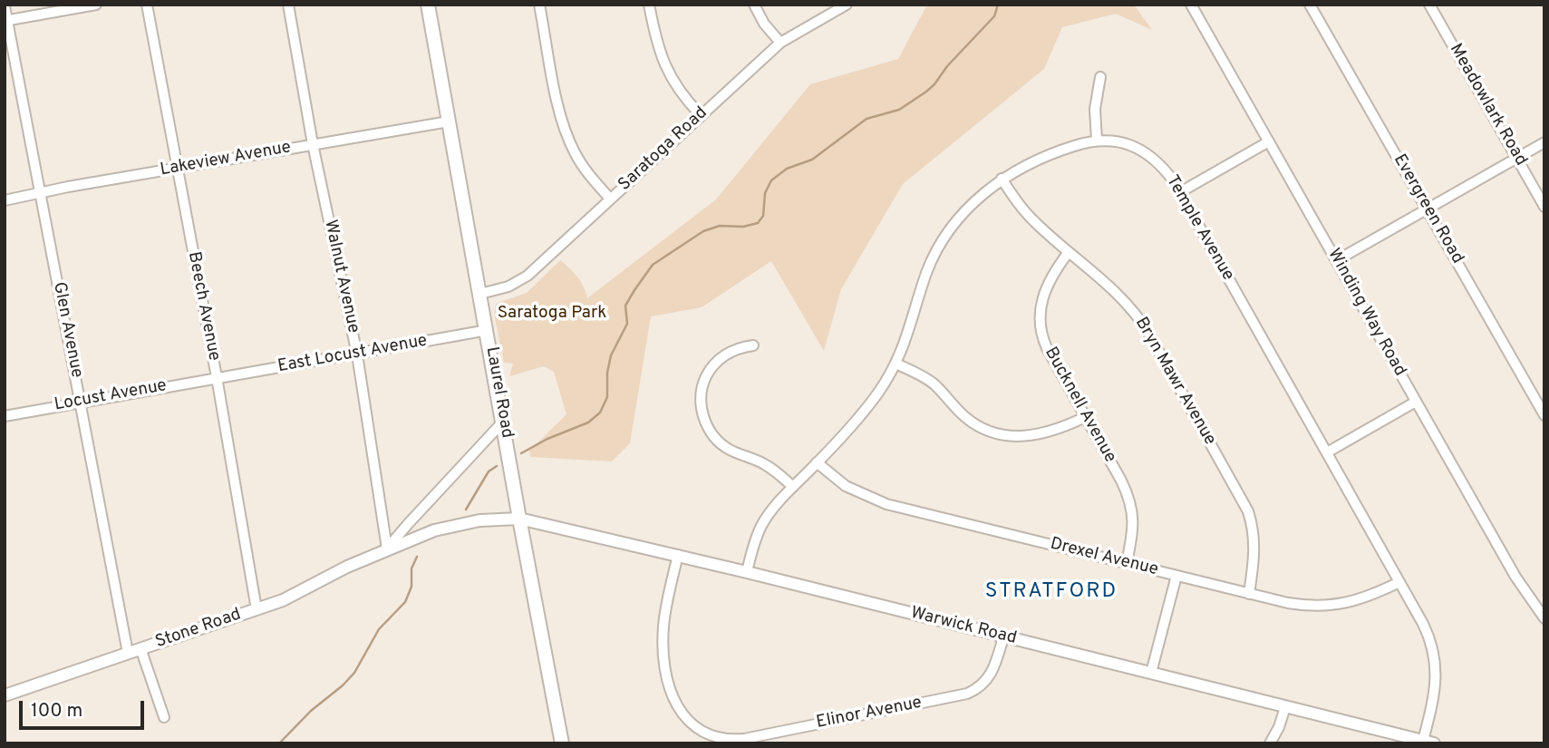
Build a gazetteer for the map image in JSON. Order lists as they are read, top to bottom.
{
  "streets": {
    "main road": ["Laurel Road"],
    "street": [
      "Meadowlark Road",
      "Saratoga Road",
      "Lakeview Avenue",
      "Evergreen Road",
      "Temple Avenue",
      "Walnut Avenue",
      "Beech Avenue",
      "Winding Way Road",
      "Glen Avenue",
      "East Locust Avenue",
      "Bryn Mawr Avenue",
      "Locust Avenue",
      "Bucknell Avenue",
      "Drexel Avenue",
      "Warwick Road",
      "Stone Road",
      "Elinor Avenue"
    ]
  },
  "crossings": [
    ["Saratoga Road", "Laurel Road"],
    ["Lakeview Avenue", "Walnut Avenue"],
    ["Lakeview Avenue", "Beech Avenue"],
    ["Lakeview Avenue", "Glen Avenue"],
    ["Lakeview Avenue", "Laurel Road"],
    ["Temple Avenue", "Bryn Mawr Avenue"],
    ["Temple Avenue", "Drexel Avenue"],
    ["Temple Avenue", "Warwick Road"],
    ["Walnut Avenue", "East Locust Avenue"],
    ["Walnut Avenue", "Stone Road"],
    ["Beech Avenue", "East Locust Avenue"],
    ["Beech Avenue", "Locust Avenue"],
    ["Beech Avenue", "Stone Road"],
    ["Glen Avenue", "Locust Avenue"],
    ["Glen Avenue", "Stone Road"],
    ["East Locust Avenue", "Laurel Road"],
    ["East Locust Avenue", "Locust Avenue"],
    ["Bryn Mawr Avenue", "Bucknell Avenue"],
    ["Bryn Mawr Avenue", "Drexel Avenue"],
    ["Laurel Road", "Warwick Road"],
    ["Laurel Road", "Stone Road"],
    ["Bucknell Avenue", "Drexel Avenue"],
    ["Warwick Road", "Stone Road"],
    ["Warwick Road", "Elinor Avenue"]
  ],
  "districts": ["STRATFORD"],
  "parks": ["Saratoga Park"],
  "scale_bar": "100 m"
}
